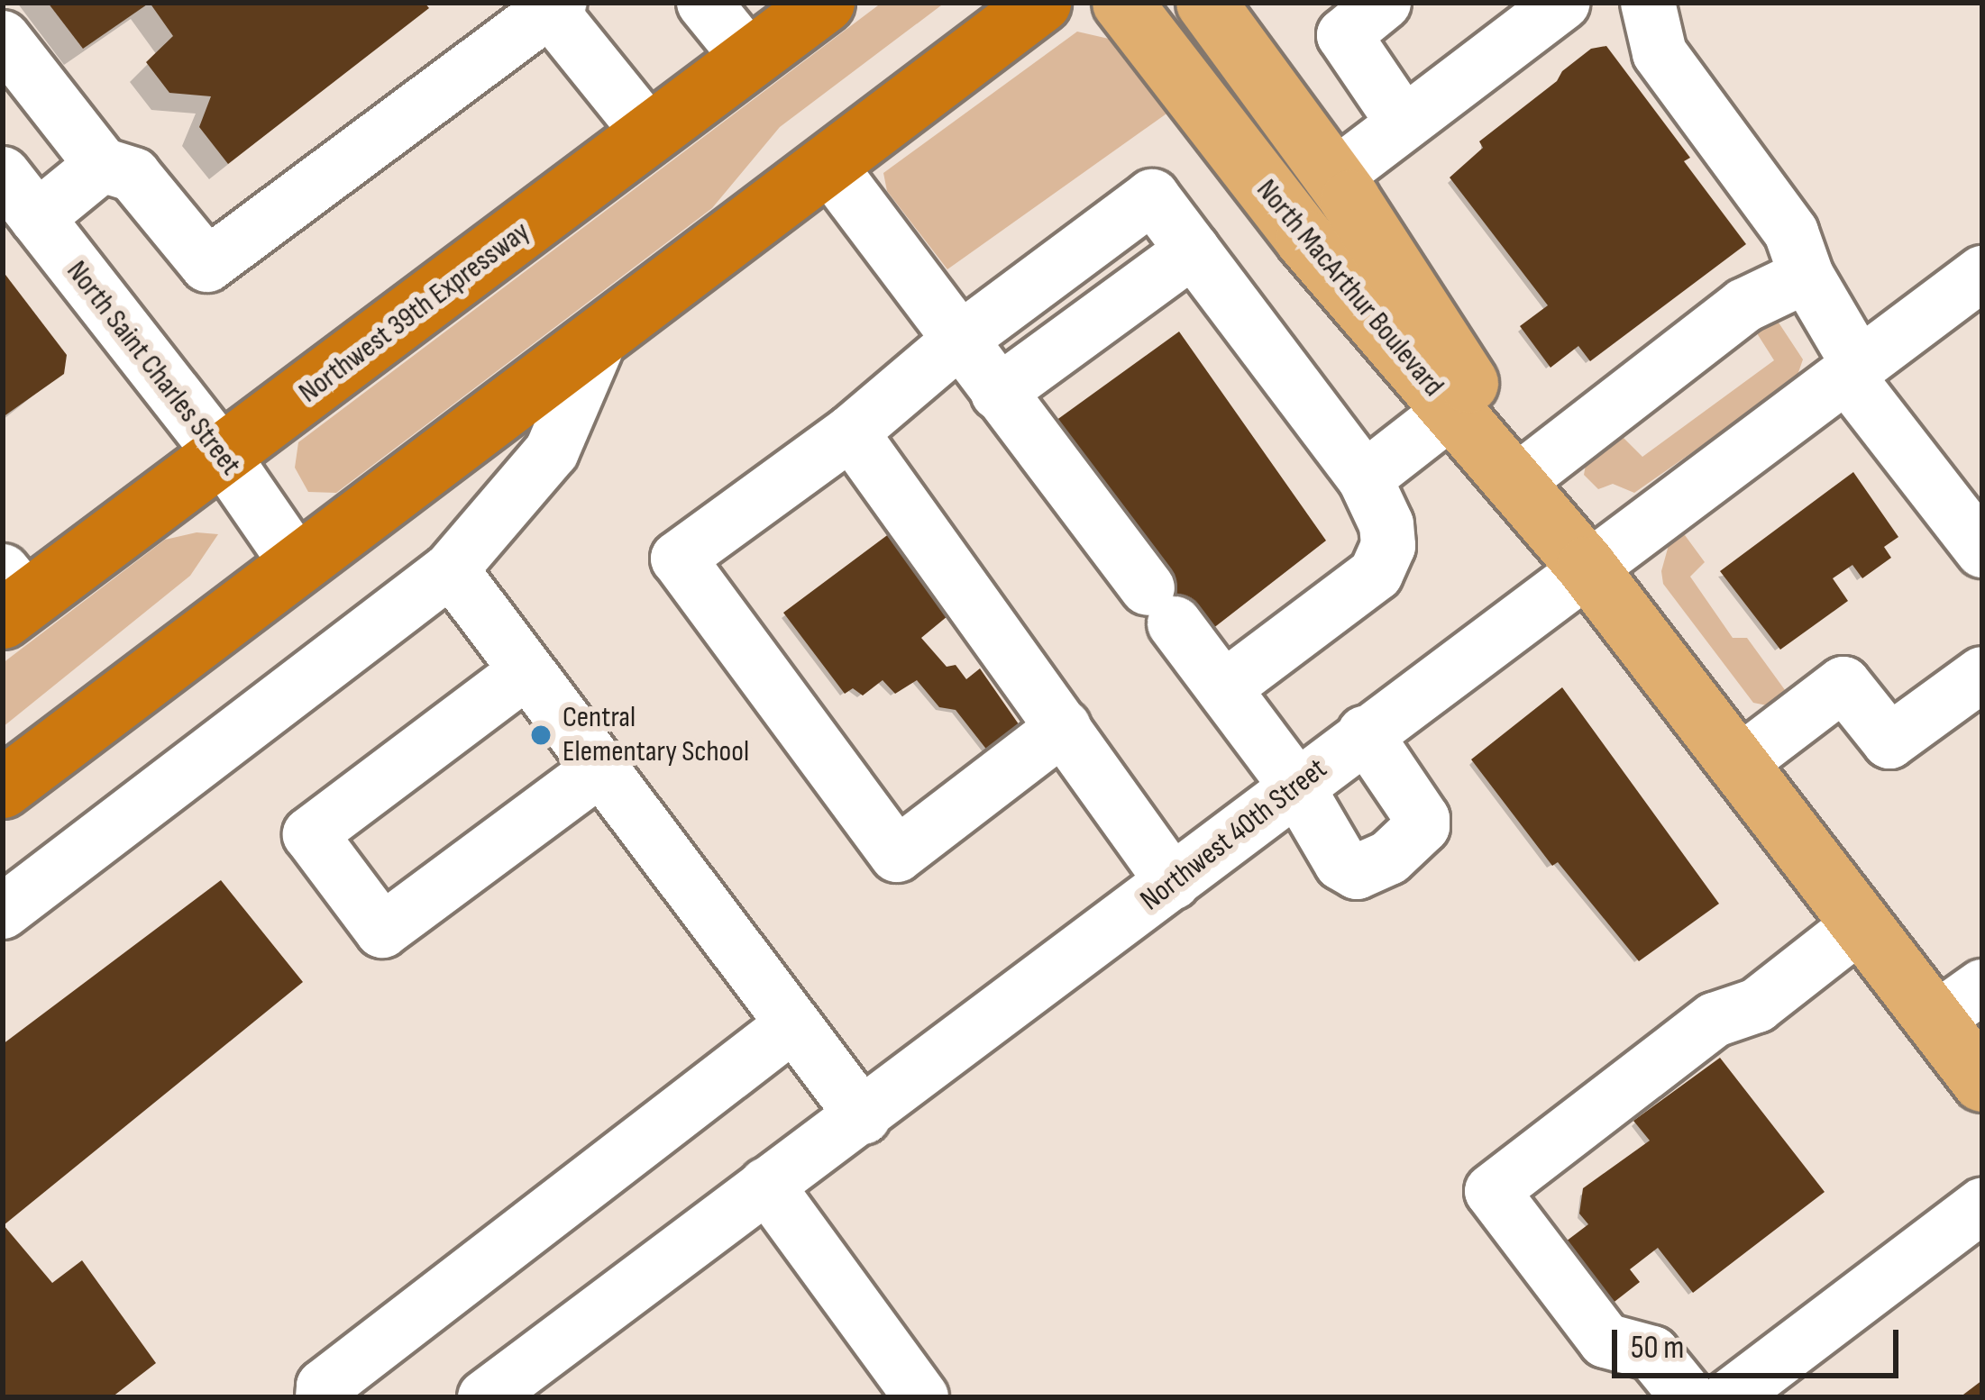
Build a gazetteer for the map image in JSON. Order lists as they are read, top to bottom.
{
  "streets": {
    "highway": ["Northwest 39th Expressway"],
    "main road": ["North MacArthur Boulevard"],
    "street": ["North Saint Charles Street", "Northwest 40th Street"]
  },
  "crossings": [
    ["North MacArthur Boulevard", "Northwest 40th Street"],
    ["Northwest 39th Expressway", "North Saint Charles Street"]
  ],
  "places": ["Central Elementary School"],
  "scale_bar": "50 m"
}
